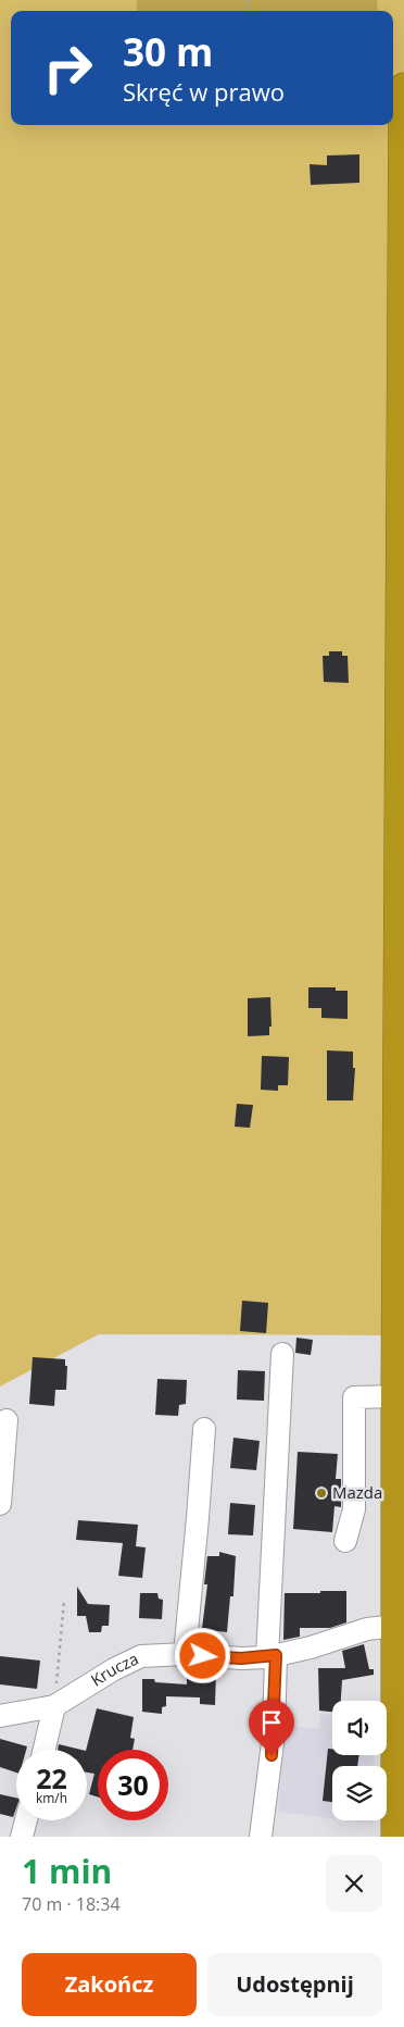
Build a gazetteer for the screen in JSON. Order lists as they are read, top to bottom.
{
  "streets": {
    "street": ["Krucza"]
  },
  "places": ["Mazda"],
  "page": {
    "turn": ["30 m", "Skręć w prawo"],
    "speed": "22 km/h",
    "limit": "30",
    "heading": ["1 min", "70 m · 18:34"],
    "buttons": ["Zakończ", "Udostępnij"]
  }
}
